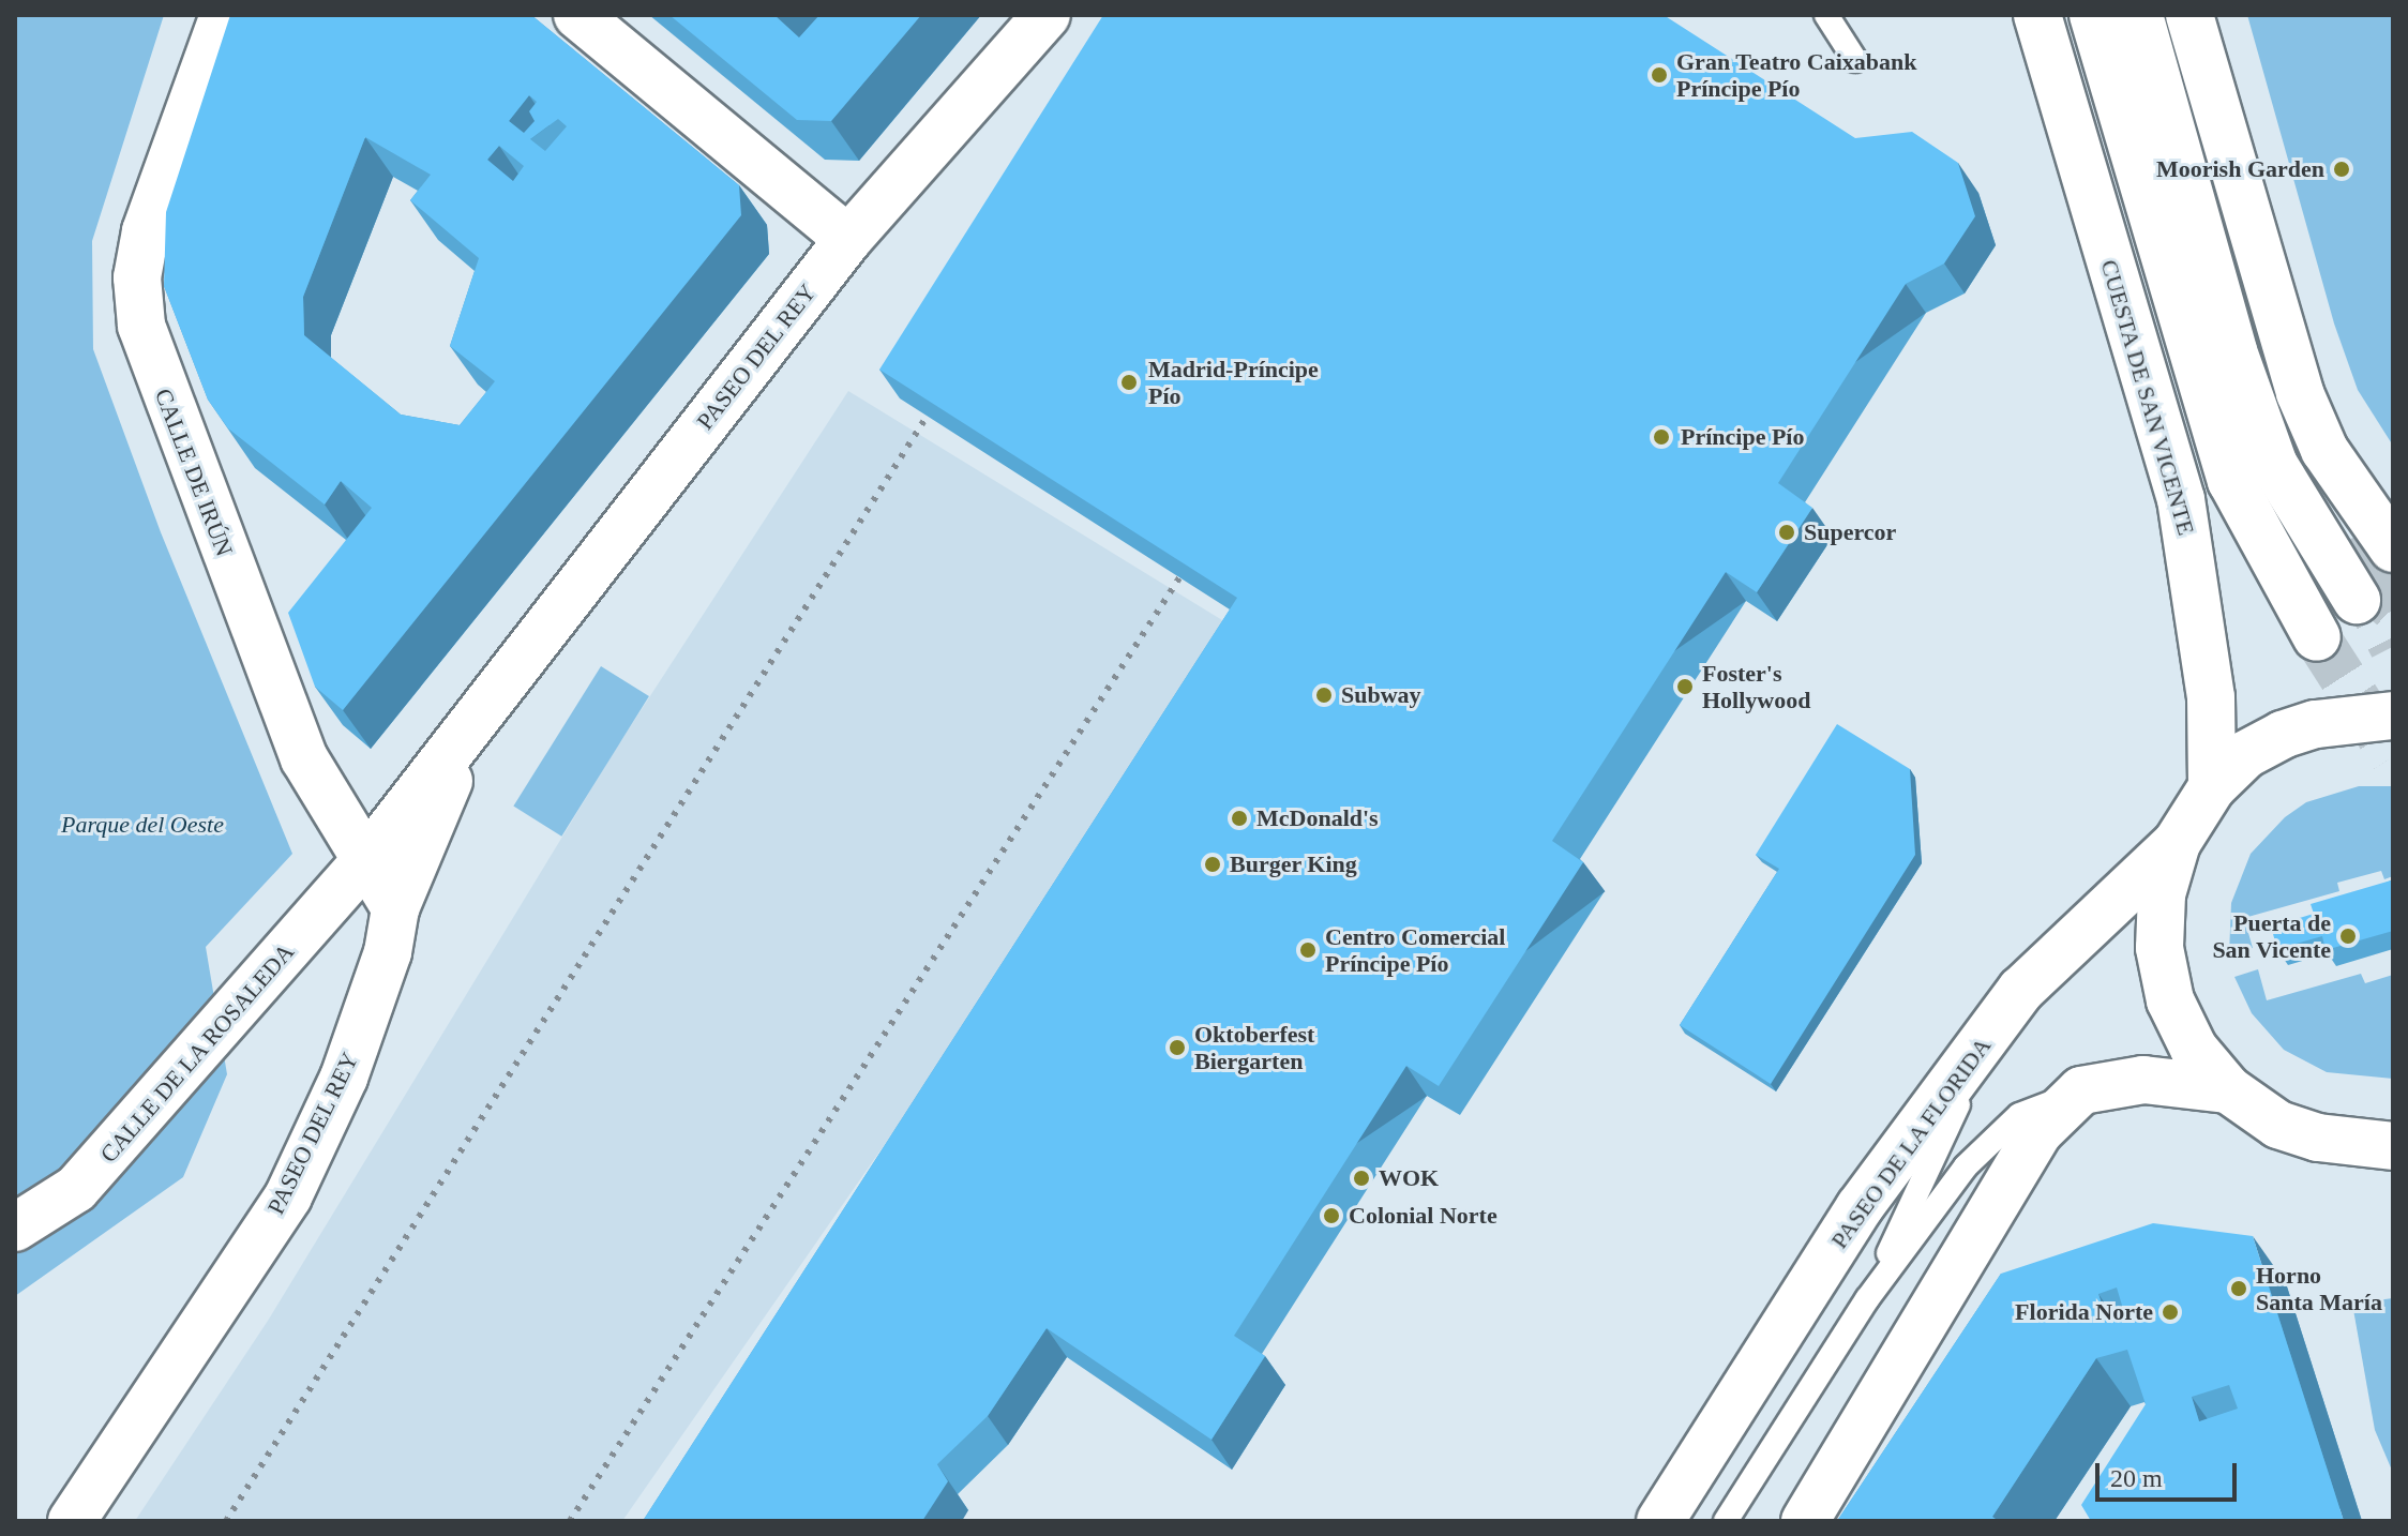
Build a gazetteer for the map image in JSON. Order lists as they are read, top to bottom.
{
  "streets": {
    "main road": [
      "PASEO DEL REY",
      "CUESTA DE SAN VICENTE",
      "CALLE DE IRÚN",
      "CALLE DE LA ROSALEDA",
      "PASEO DE LA FLORIDA"
    ]
  },
  "crossings": [
    ["PASEO DEL REY", "CALLE DE IRÚN"],
    ["PASEO DEL REY", "CALLE DE LA ROSALEDA"],
    ["CALLE DE IRÚN", "CALLE DE LA ROSALEDA"]
  ],
  "parks": ["Parque del Oeste"],
  "places": [
    "Gran Teatro Caixabank Príncipe Pío",
    "Moorish Garden",
    "Madrid-Príncipe Pío",
    "Príncipe Pío",
    "Supercor",
    "Foster's Hollywood",
    "Subway",
    "McDonald's",
    "Burger King",
    "Puerta de San Vicente",
    "Centro Comercial Príncipe Pío",
    "Oktoberfest Biergarten",
    "WOK",
    "Colonial Norte",
    "Horno Santa María",
    "Florida Norte"
  ],
  "scale_bar": "20 m"
}
